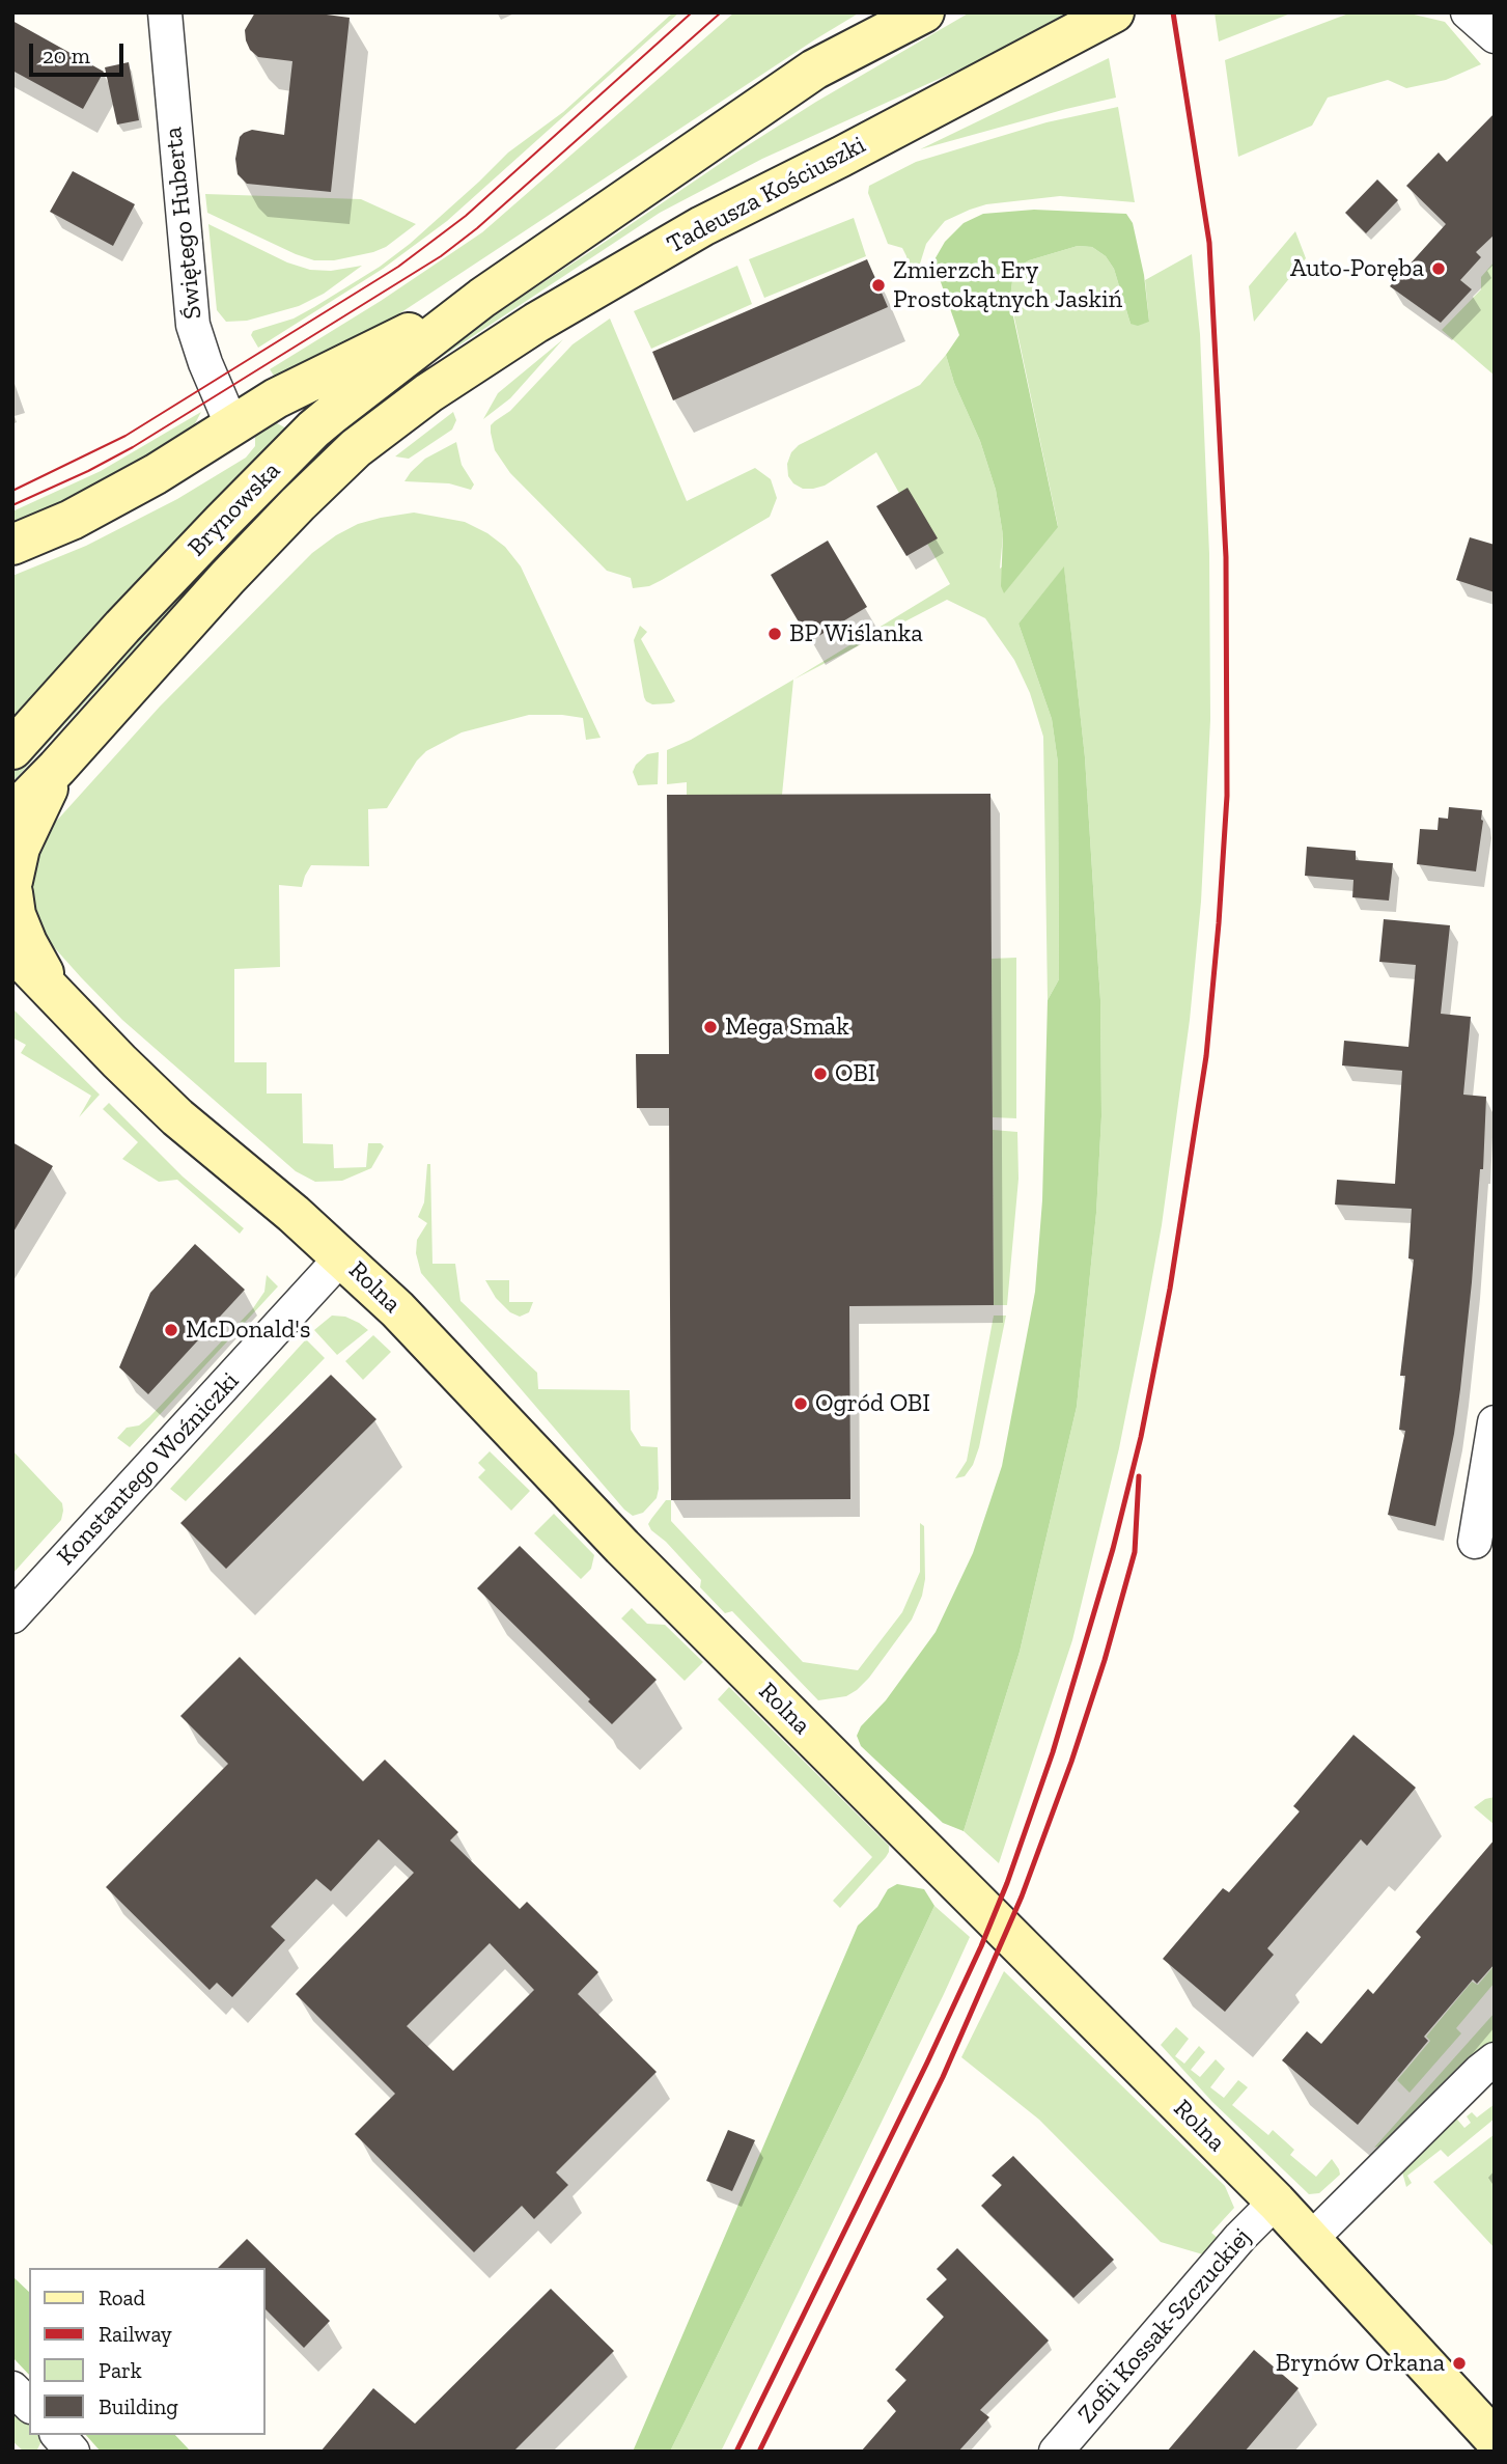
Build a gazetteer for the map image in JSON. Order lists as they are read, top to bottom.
{
  "streets": {
    "main road": ["Tadeusza Kościuszki", "Brynowska", "Rolna"],
    "street": ["Świętego Huberta", "Konstantego Woźniczki", "Zofii Kossak-Szczuckiej"]
  },
  "crossings": [
    ["Tadeusza Kościuszki", "Brynowska"],
    ["Rolna", "Konstantego Woźniczki"],
    ["Rolna", "Zofii Kossak-Szczuckiej"]
  ],
  "places": [
    "Auto-Poręba",
    "Zmierzch Ery Prostokątnych Jaskiń",
    "BP Wiślanka",
    "Mega Smak",
    "OBI",
    "McDonald's",
    "Ogród OBI",
    "Brynów Orkana"
  ],
  "legend": [
    "Road",
    "Railway",
    "Park",
    "Building"
  ],
  "scale_bar": "20 m"
}
